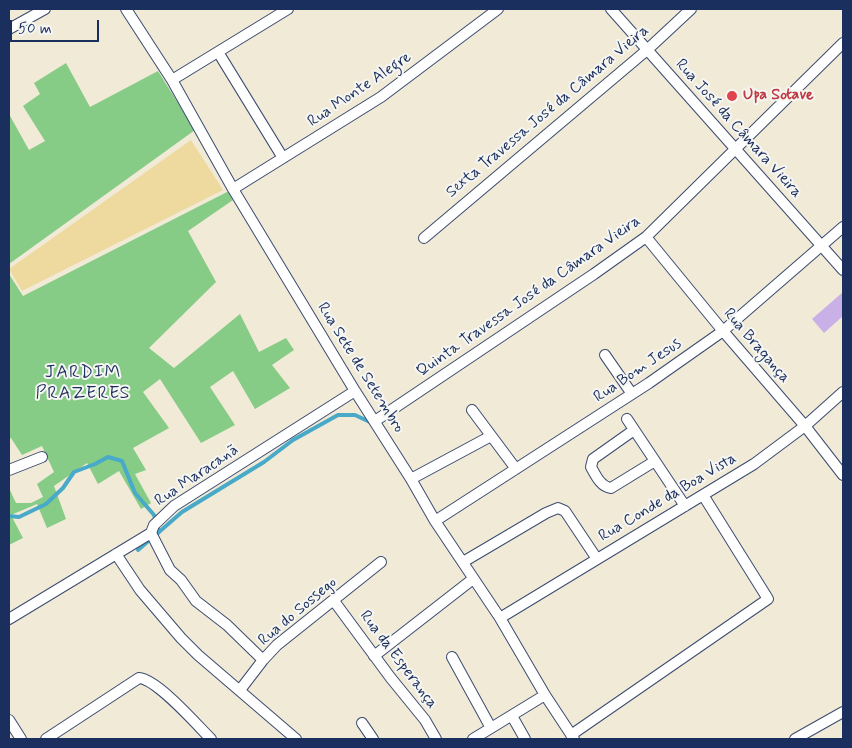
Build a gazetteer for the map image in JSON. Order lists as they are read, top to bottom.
{
  "streets": {
    "street": [
      "Rua Monte Alegre",
      "Sexta Travessa José da Câmara Vieira",
      "Rua José da Câmara Vieira",
      "Quinta Travessa José da Câmara Vieira",
      "Rua Bragança",
      "Rua Sete de Setembro",
      "Rua Bom Jesus",
      "Rua Maracanã",
      "Rua Conde da Boa Vista",
      "Rua do Sossego",
      "Rua da Esperança"
    ]
  },
  "crossings": [
    ["Rua Monte Alegre", "Rua Sete de Setembro"],
    ["Sexta Travessa José da Câmara Vieira", "Rua José da Câmara Vieira"],
    ["Rua José da Câmara Vieira", "Quinta Travessa José da Câmara Vieira"],
    ["Rua José da Câmara Vieira", "Rua Bom Jesus"],
    ["Quinta Travessa José da Câmara Vieira", "Rua Bragança"],
    ["Quinta Travessa José da Câmara Vieira", "Rua Sete de Setembro"],
    ["Rua Bragança", "Rua Bom Jesus"],
    ["Rua Bragança", "Rua Conde da Boa Vista"],
    ["Rua Sete de Setembro", "Rua Bom Jesus"],
    ["Rua Sete de Setembro", "Rua Maracanã"],
    ["Rua Sete de Setembro", "Rua Conde da Boa Vista"],
    ["Rua do Sossego", "Rua da Esperança"]
  ],
  "districts": ["JARDIM PRAZERES"],
  "places": ["Upa Sotave"],
  "scale_bar": "50 m"
}
